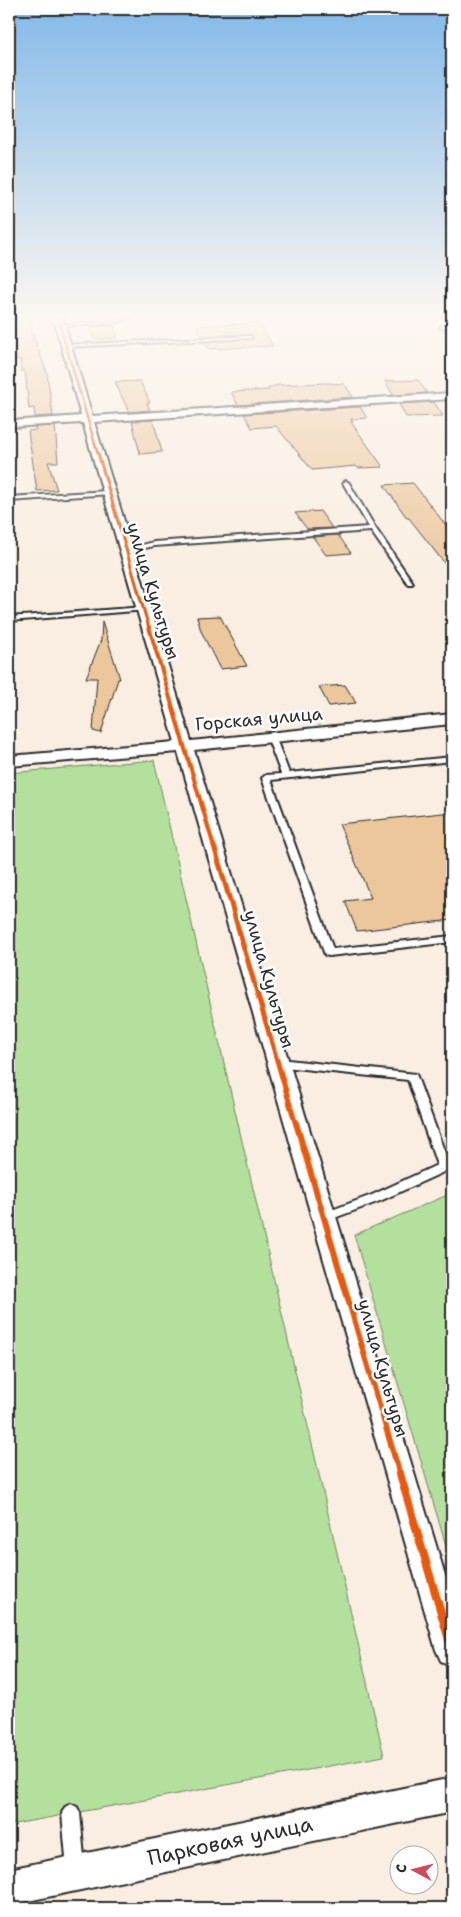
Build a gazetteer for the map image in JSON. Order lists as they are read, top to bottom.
{
  "streets": {
    "street": ["улица Культуры", "Горская улица", "Парковая улица"]
  },
  "crossings": [
    ["улица Культуры", "Горская улица"]
  ],
  "north": "left"
}
